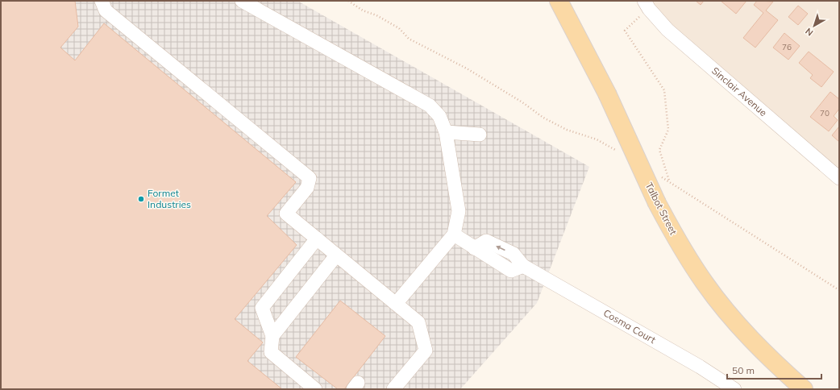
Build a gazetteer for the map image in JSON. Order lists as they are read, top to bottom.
{
  "streets": {
    "main road": ["Talbot Street"],
    "street": ["Sinclair Avenue", "Cosma Court"]
  },
  "places": ["Formet Industries"],
  "house_numbers": ["76", "70"],
  "scale_bar": "50 m",
  "north": "bottom left"
}
